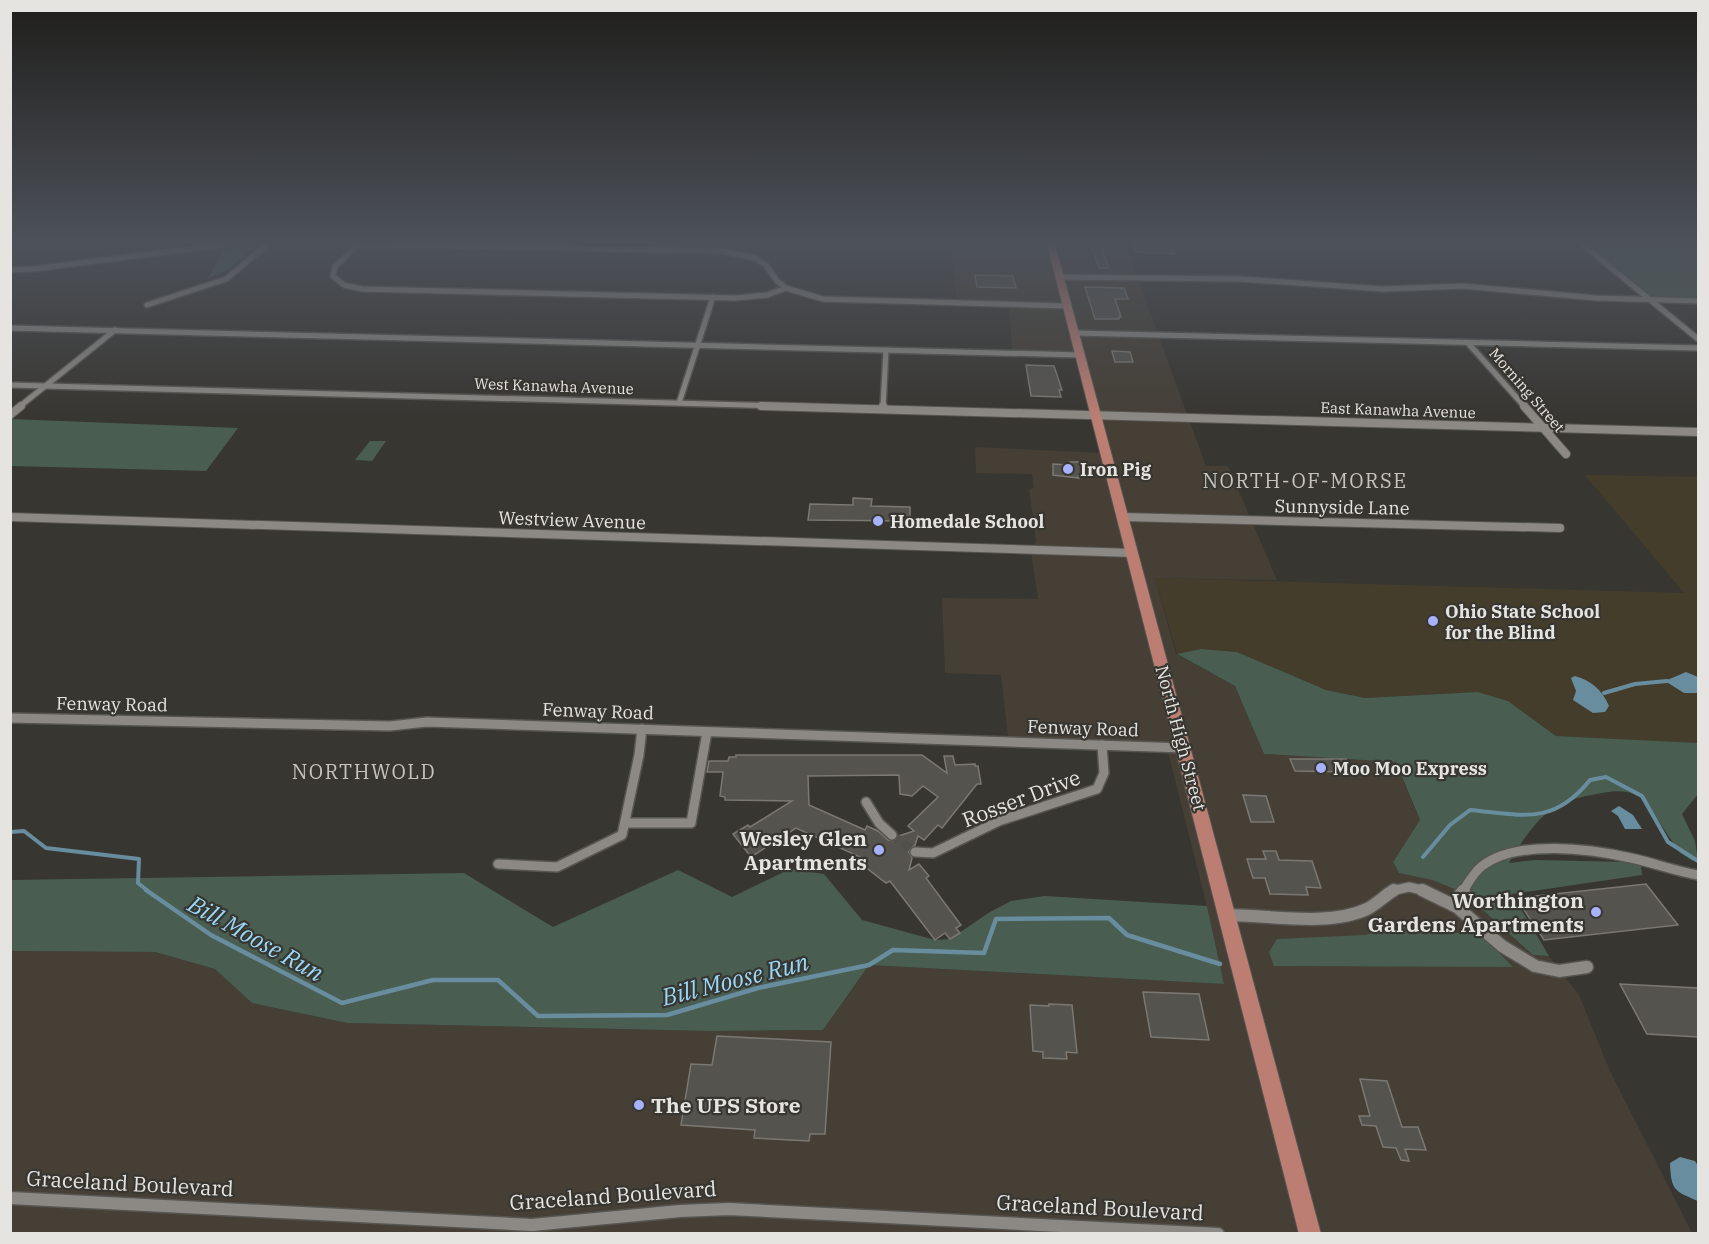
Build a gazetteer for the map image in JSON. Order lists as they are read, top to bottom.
{
  "streets": {
    "main road": ["North High Street"],
    "street": [
      "West Kanawha Avenue",
      "Morning Street",
      "East Kanawha Avenue",
      "Sunnyside Lane",
      "Westview Avenue",
      "Fenway Road",
      "Rosser Drive",
      "Graceland Boulevard"
    ]
  },
  "crossings": [
    ["West Kanawha Avenue", "East Kanawha Avenue"],
    ["West Kanawha Avenue", "North High Street"],
    ["Morning Street", "East Kanawha Avenue"],
    ["East Kanawha Avenue", "North High Street"],
    ["Sunnyside Lane", "North High Street"],
    ["Westview Avenue", "North High Street"],
    ["Fenway Road", "North High Street"],
    ["Fenway Road", "Rosser Drive"]
  ],
  "districts": ["NORTH-OF-MORSE", "NORTHWOLD"],
  "water": ["Bill Moose Run"],
  "places": [
    "Iron Pig",
    "Homedale School",
    "Ohio State School for the Blind",
    "Moo Moo Express",
    "Wesley Glen Apartments",
    "Worthington Gardens Apartments",
    "The UPS Store"
  ]
}
